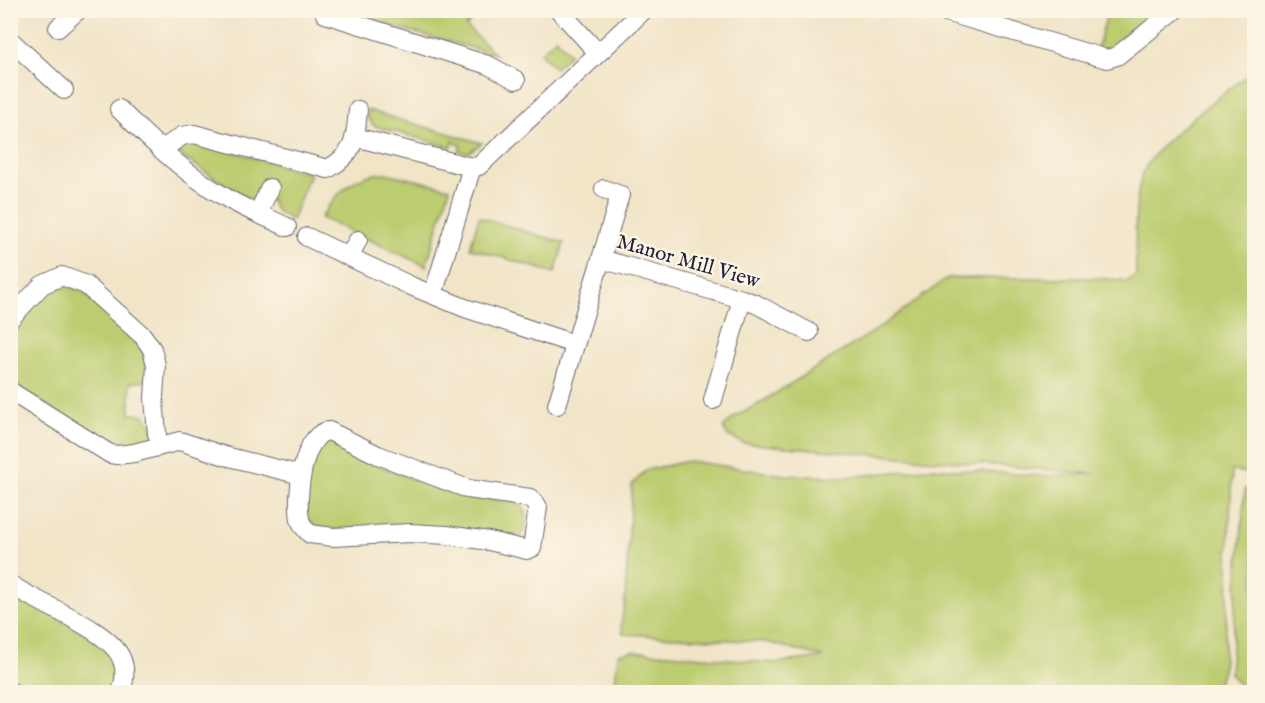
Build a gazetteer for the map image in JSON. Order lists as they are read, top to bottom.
{
  "streets": {
    "street": ["Manor Mill View"]
  }
}
